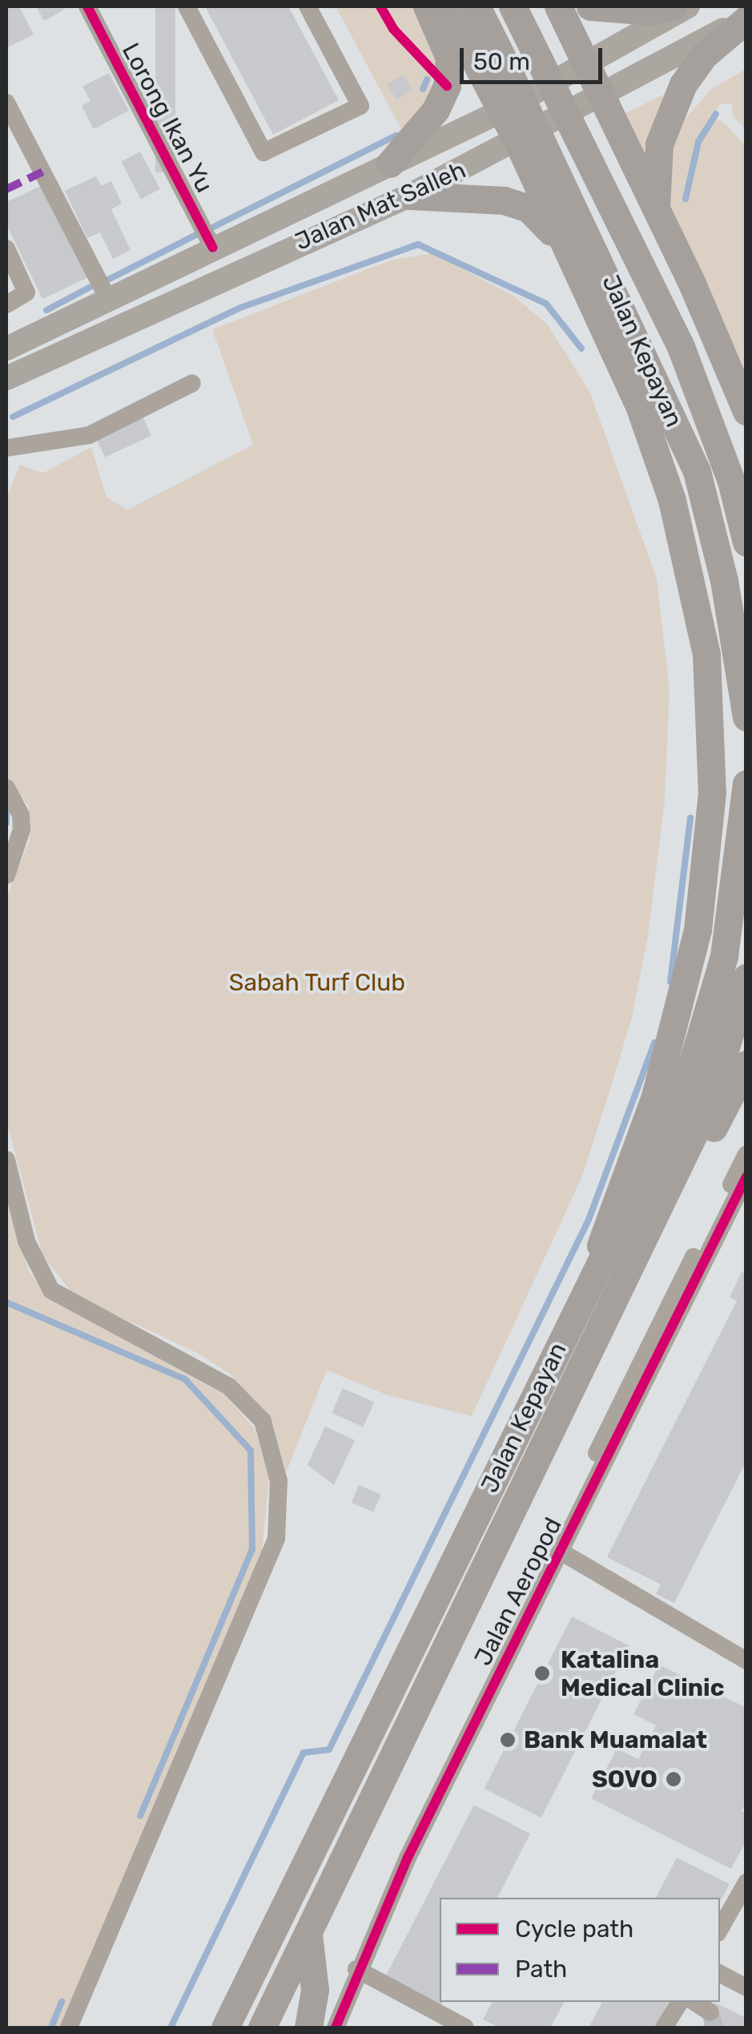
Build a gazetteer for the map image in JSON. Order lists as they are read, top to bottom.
{
  "streets": {
    "highway": ["Jalan Kepayan"],
    "main road": ["Jalan Mat Salleh"],
    "street": ["Lorong Ikan Yu", "Jalan Aeropod"]
  },
  "crossings": [
    ["Lorong Ikan Yu", "Jalan Mat Salleh"]
  ],
  "parks": ["Sabah Turf Club"],
  "places": ["Katalina Medical Clinic", "Bank Muamalat", "SOVO"],
  "legend": ["Cycle path", "Path"],
  "scale_bar": "50 m"
}
